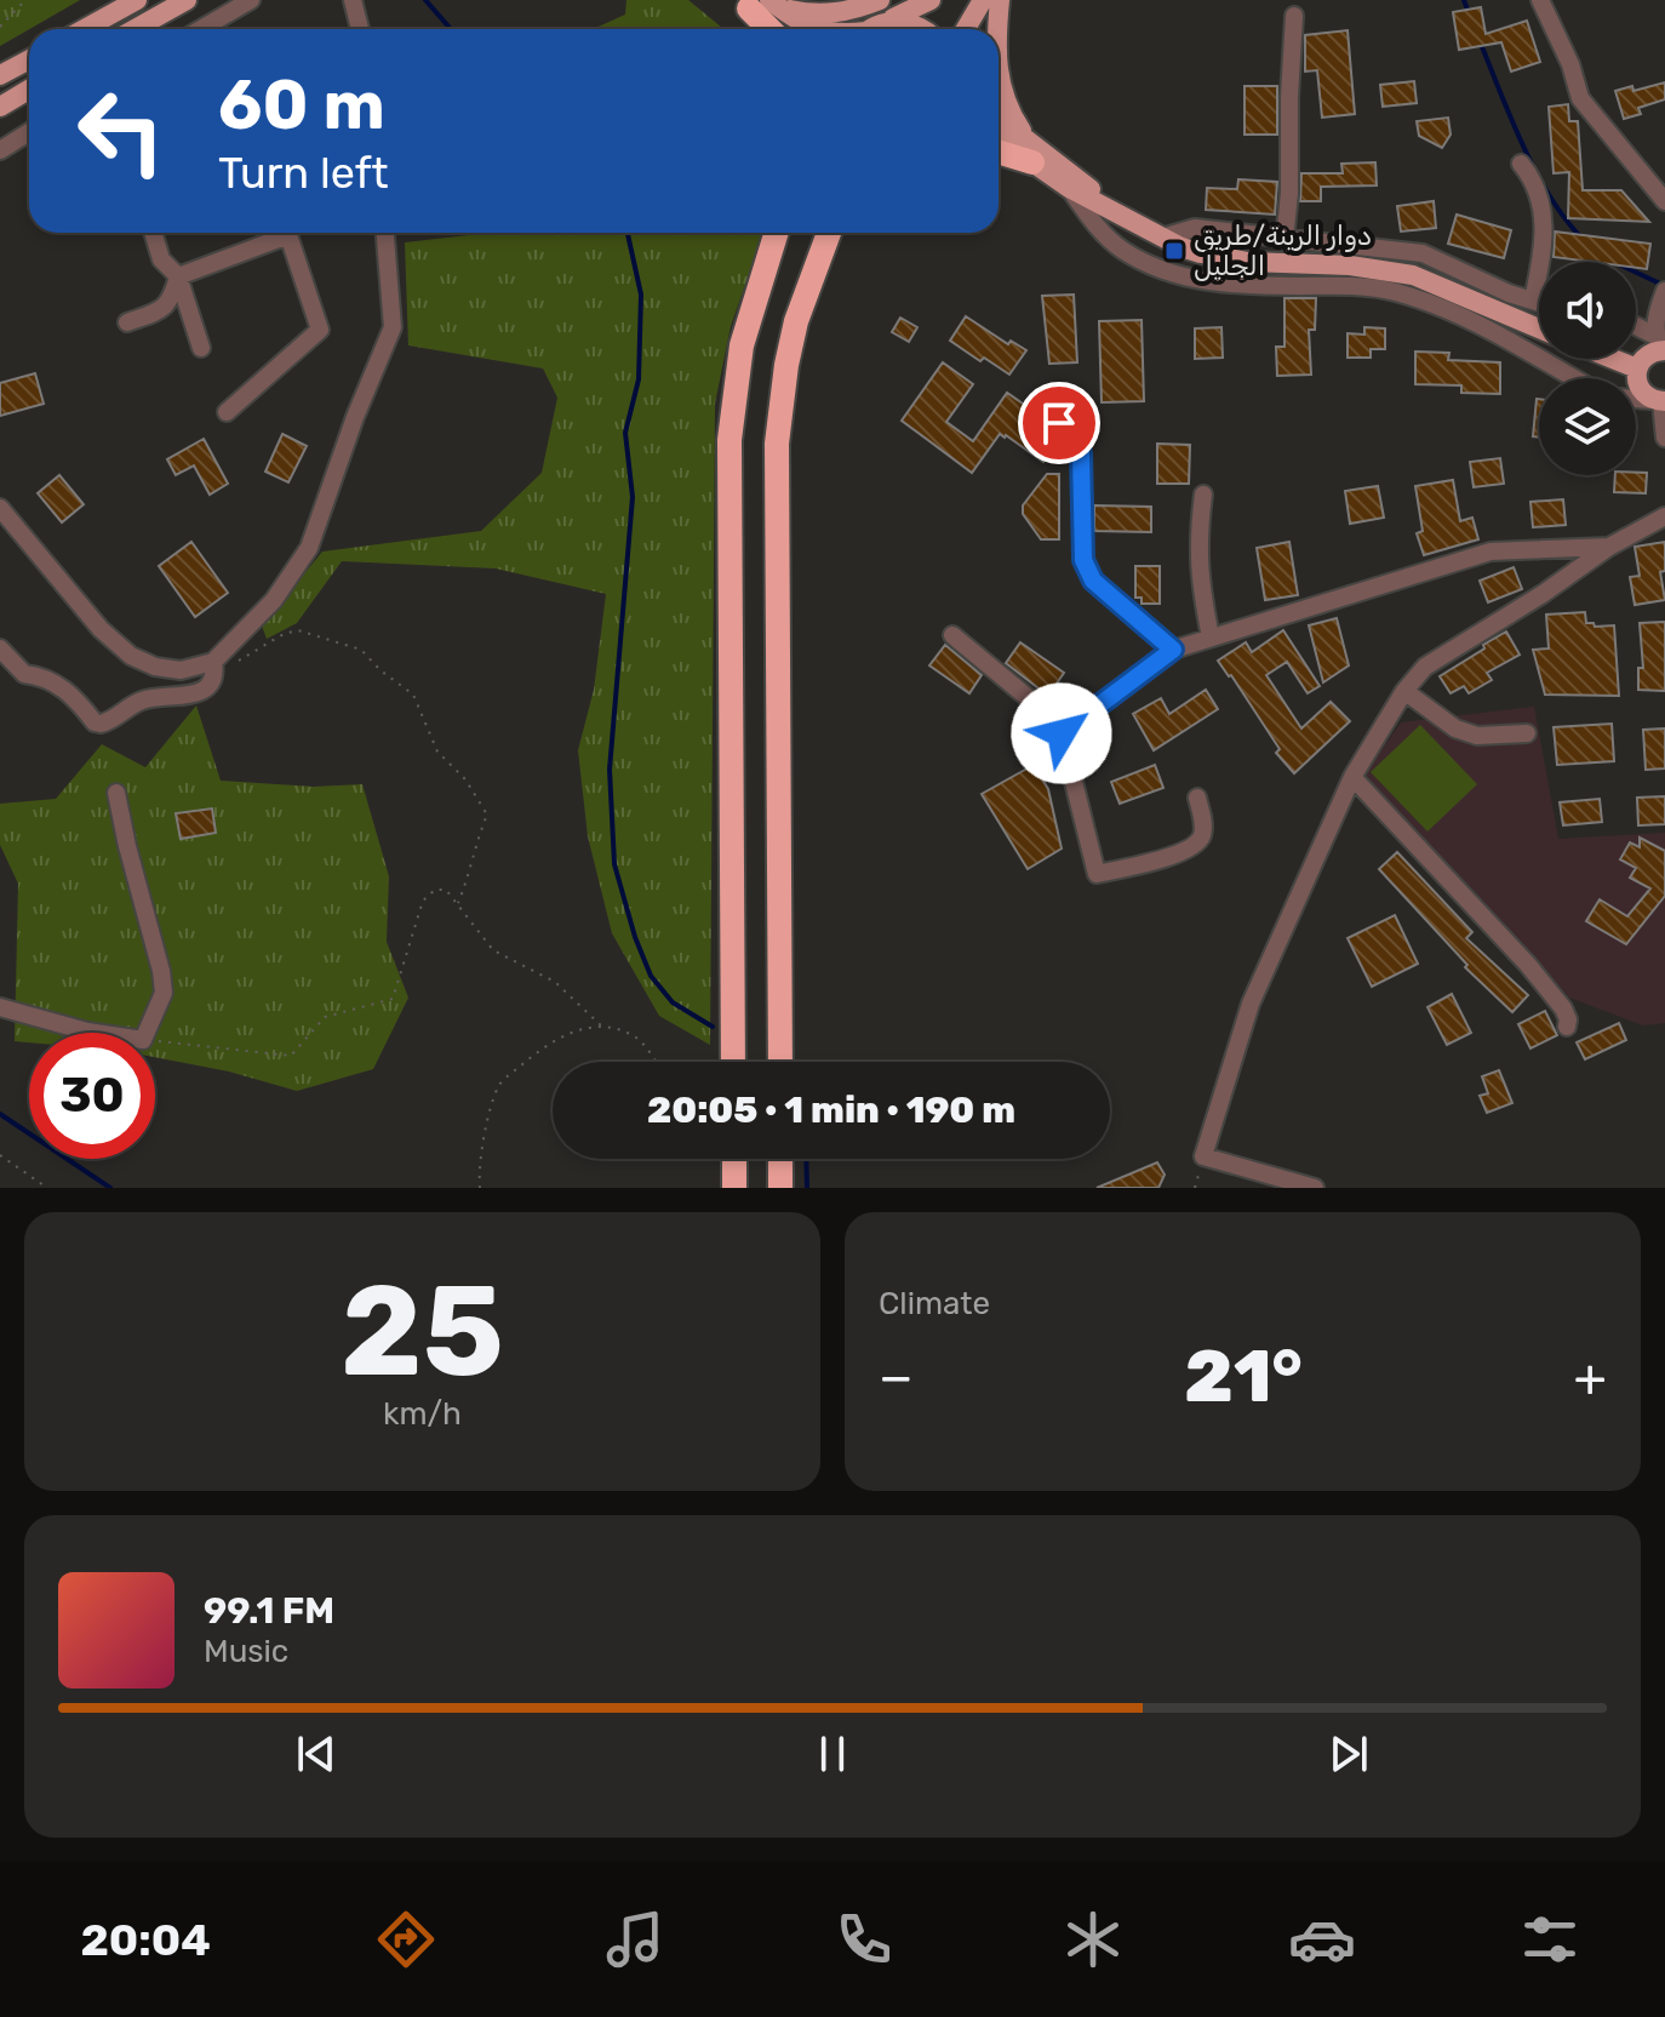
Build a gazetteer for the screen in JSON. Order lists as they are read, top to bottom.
{
  "places": {
    "transit": ["دوار الرينة/طريق الجليل"]
  },
  "page": {
    "turn": ["60 m", "Turn left"],
    "limit": "30",
    "trip": "20:05 · 1 min · 190 m",
    "tile": [
      ["25", "km/h"],
      "Climate"
    ],
    "heat": ["−", "21°", "+"],
    "song": ["99.1 FM", "Music"],
    "tabs": "20:04"
  }
}
